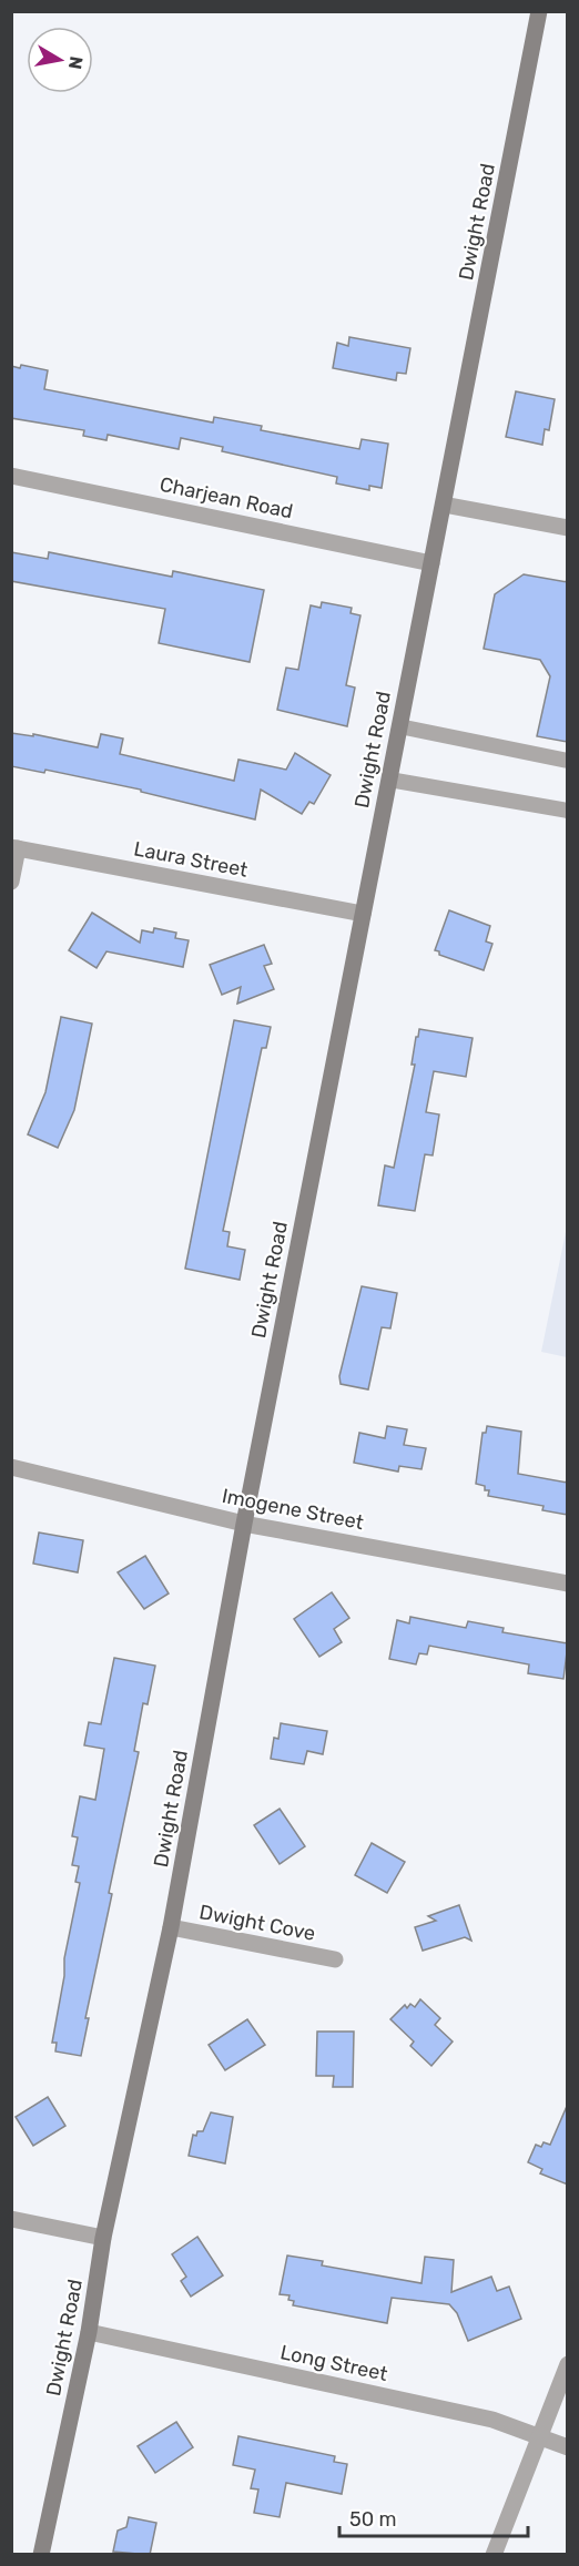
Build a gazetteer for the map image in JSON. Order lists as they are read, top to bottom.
{
  "streets": {
    "street": [
      "Dwight Road",
      "Charjean Road",
      "Laura Street",
      "Imogene Street",
      "Dwight Cove",
      "Long Street"
    ]
  },
  "crossings": [
    ["Dwight Road", "Charjean Road"],
    ["Dwight Road", "Laura Street"],
    ["Dwight Road", "Imogene Street"],
    ["Dwight Road", "Dwight Cove"],
    ["Dwight Road", "Long Street"]
  ],
  "scale_bar": "50 m",
  "north": "right"
}
